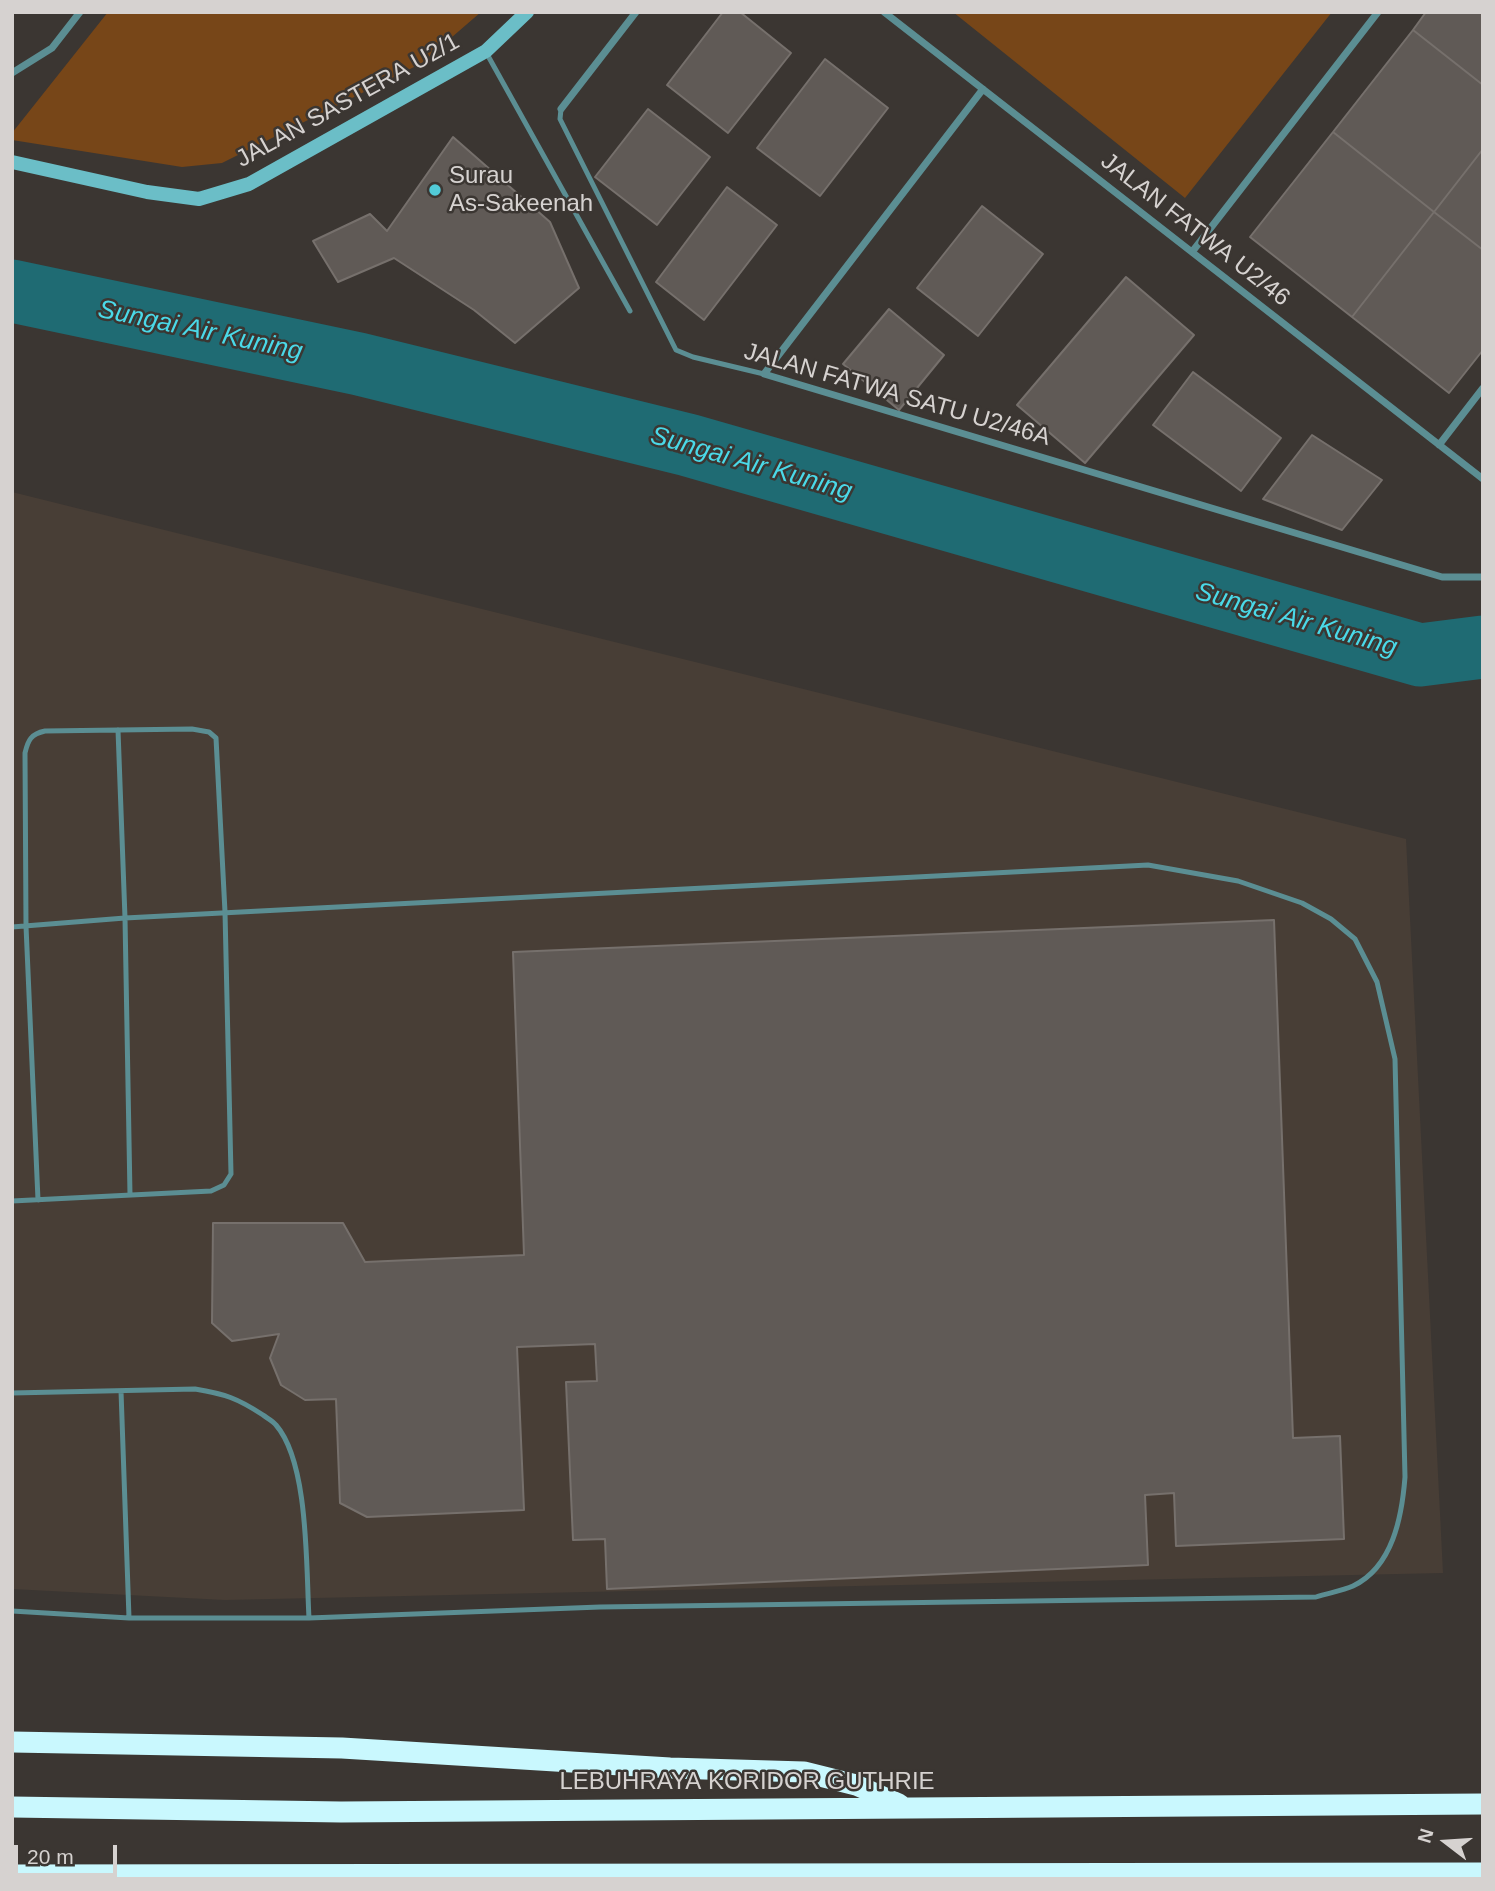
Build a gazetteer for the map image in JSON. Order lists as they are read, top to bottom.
{
  "streets": {
    "highway": ["LEBUHRAYA KORIDOR GUTHRIE"],
    "street": ["JALAN SASTERA U2/1", "JALAN FATWA U2/46", "JALAN FATWA SATU U2/46A"]
  },
  "water": ["Sungai Air Kuning"],
  "places": ["Surau As-Sakeenah"],
  "scale_bar": "20 m",
  "north": "left"
}
